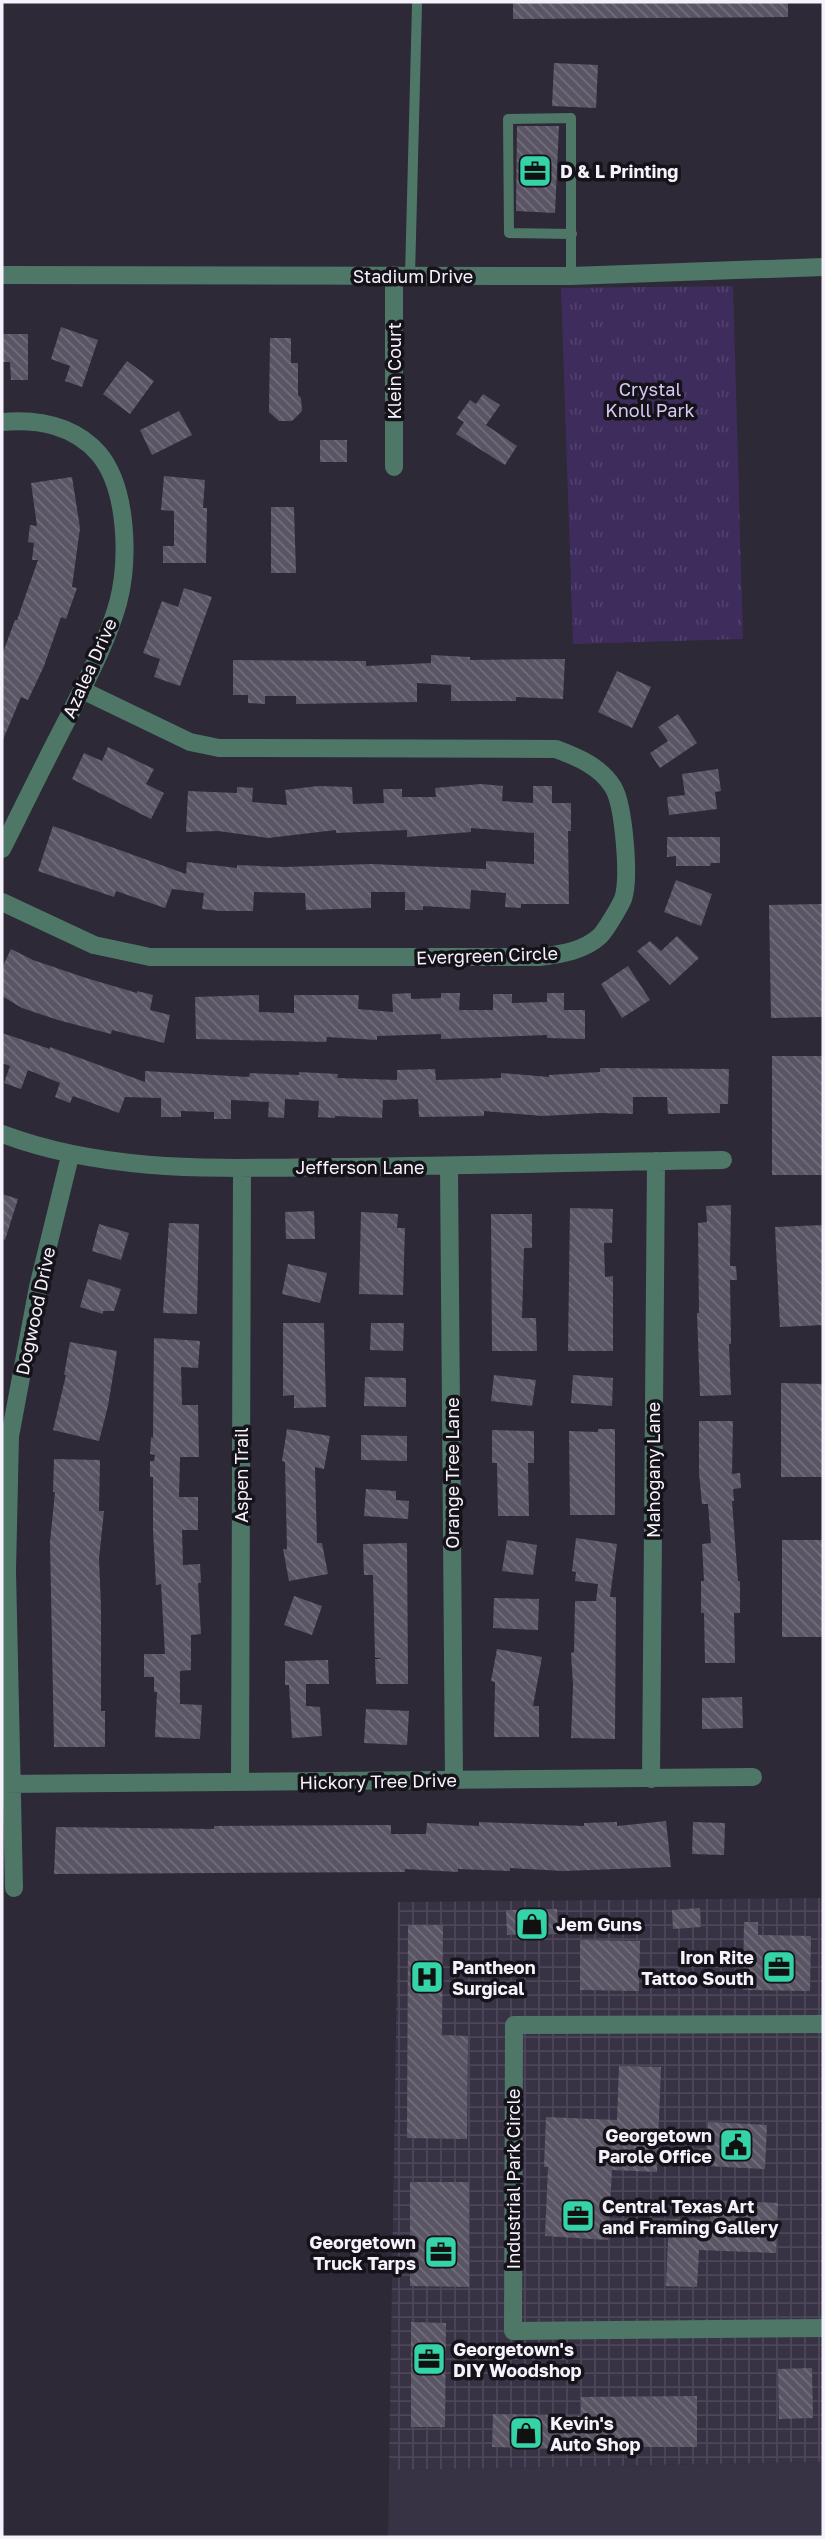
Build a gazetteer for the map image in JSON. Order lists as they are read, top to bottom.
{
  "streets": {
    "street": [
      "Stadium Drive",
      "Klein Court",
      "Azalea Drive",
      "Evergreen Circle",
      "Jefferson Lane",
      "Dogwood Drive",
      "Mahogany Lane",
      "Orange Tree Lane",
      "Aspen Trail",
      "Hickory Tree Drive",
      "Industrial Park Circle"
    ]
  },
  "crossings": [
    ["Stadium Drive", "Klein Court"],
    ["Azalea Drive", "Evergreen Circle"],
    ["Jefferson Lane", "Dogwood Drive"],
    ["Jefferson Lane", "Mahogany Lane"],
    ["Jefferson Lane", "Orange Tree Lane"],
    ["Jefferson Lane", "Aspen Trail"],
    ["Dogwood Drive", "Hickory Tree Drive"],
    ["Mahogany Lane", "Hickory Tree Drive"],
    ["Orange Tree Lane", "Hickory Tree Drive"],
    ["Aspen Trail", "Hickory Tree Drive"]
  ],
  "parks": ["Crystal Knoll Park"],
  "places": {
    "office": [
      "D & L Printing",
      "Iron Rite Tattoo South",
      "Central Texas Art and Framing Gallery",
      "Georgetown Truck Tarps",
      "Georgetown's DIY Woodshop"
    ],
    "shop": ["Jem Guns", "Kevin's Auto Shop"],
    "hospital": ["Pantheon Surgical"],
    "public building": ["Georgetown Parole Office"]
  }
}
